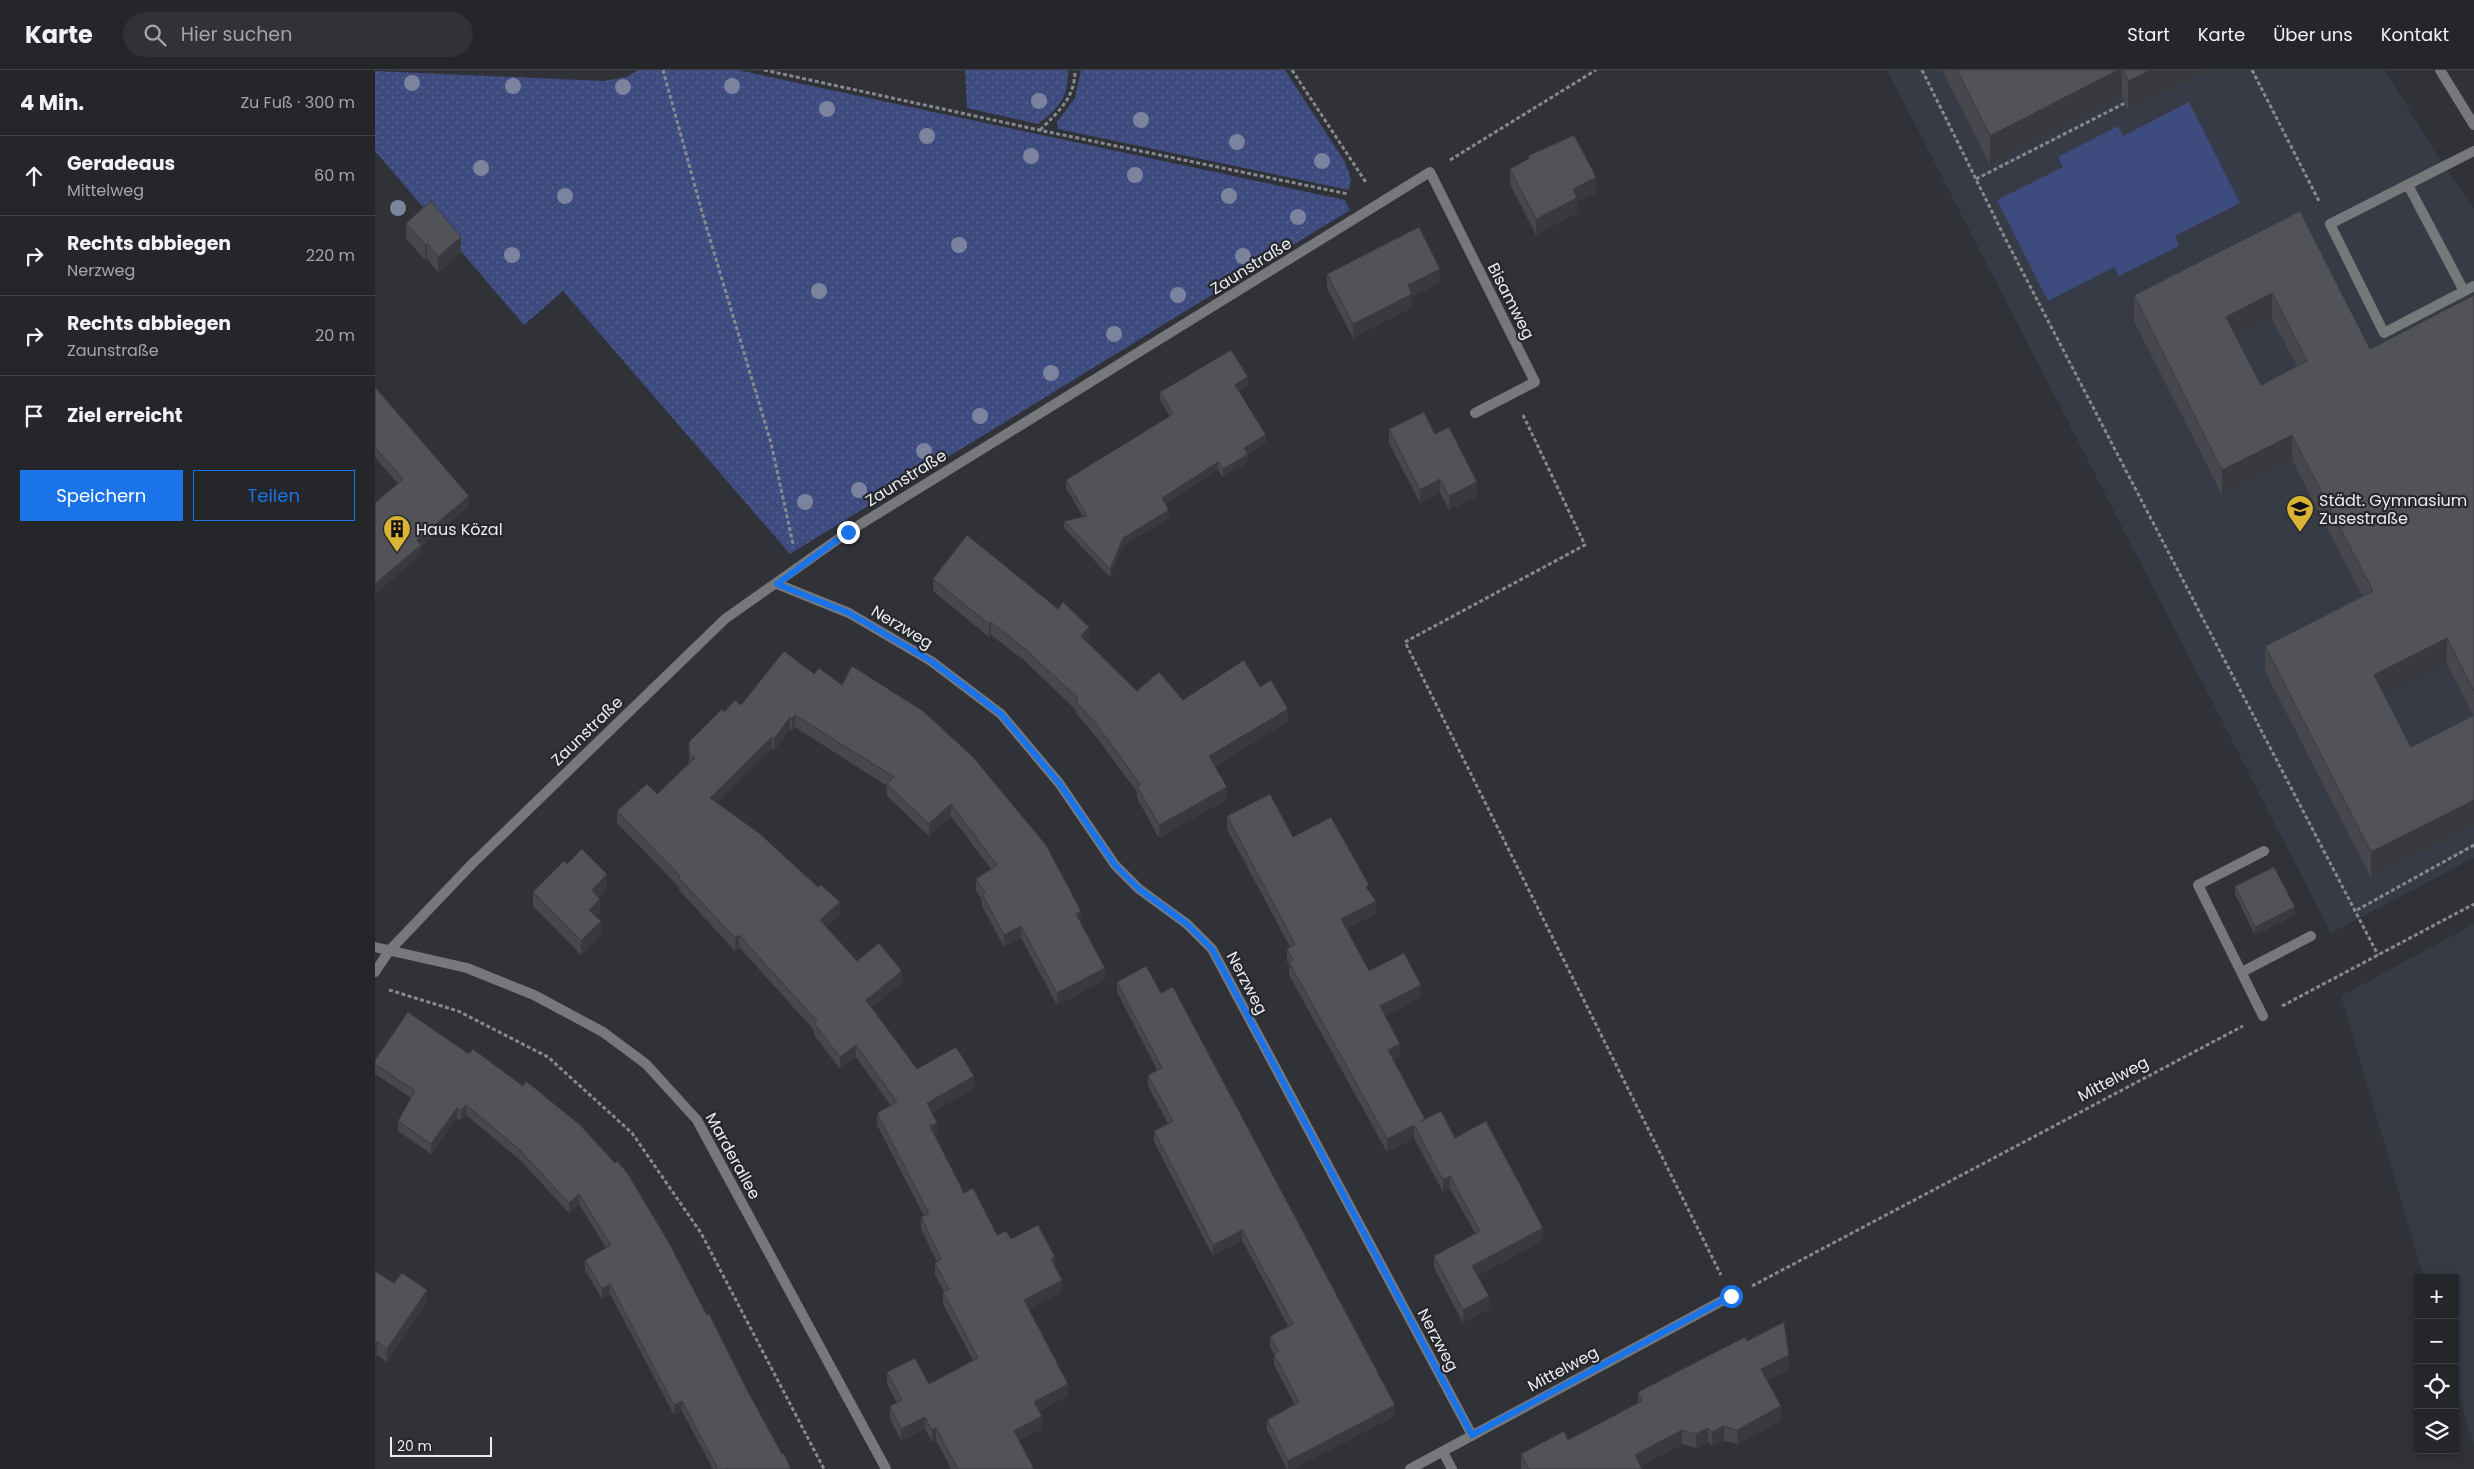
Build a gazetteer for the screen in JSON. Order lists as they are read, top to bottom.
{
  "streets": {
    "street": [
      "Zaunstraße",
      "Bisamweg",
      "Nerzweg",
      "Mittelweg",
      "Marderallee"
    ]
  },
  "crossings": [
    ["Zaunstraße", "Bisamweg"],
    ["Zaunstraße", "Nerzweg"],
    ["Zaunstraße", "Marderallee"],
    ["Nerzweg", "Mittelweg"]
  ],
  "places": {
    "school or university": ["Städt. Gymnasium Zusestraße"],
    "building": ["Haus Közal"]
  },
  "scale_bar": "20 m",
  "page": {
    "header": "Karte",
    "search": "Hier suchen",
    "nav": [
      "Start",
      "Karte",
      "Über uns",
      "Kontakt"
    ],
    "heading": ["4 Min.", "Zu Fuß · 300 m"],
    "list": [
      ["Geradeaus", "Mittelweg", "60 m"],
      ["Rechts abbiegen", "Nerzweg", "220 m"],
      ["Rechts abbiegen", "Zaunstraße", "20 m"],
      "Ziel erreicht"
    ],
    "buttons": ["Speichern", "Teilen"],
    "map_buttons": ["+", "−"],
    "scale": "20 m"
  }
}
